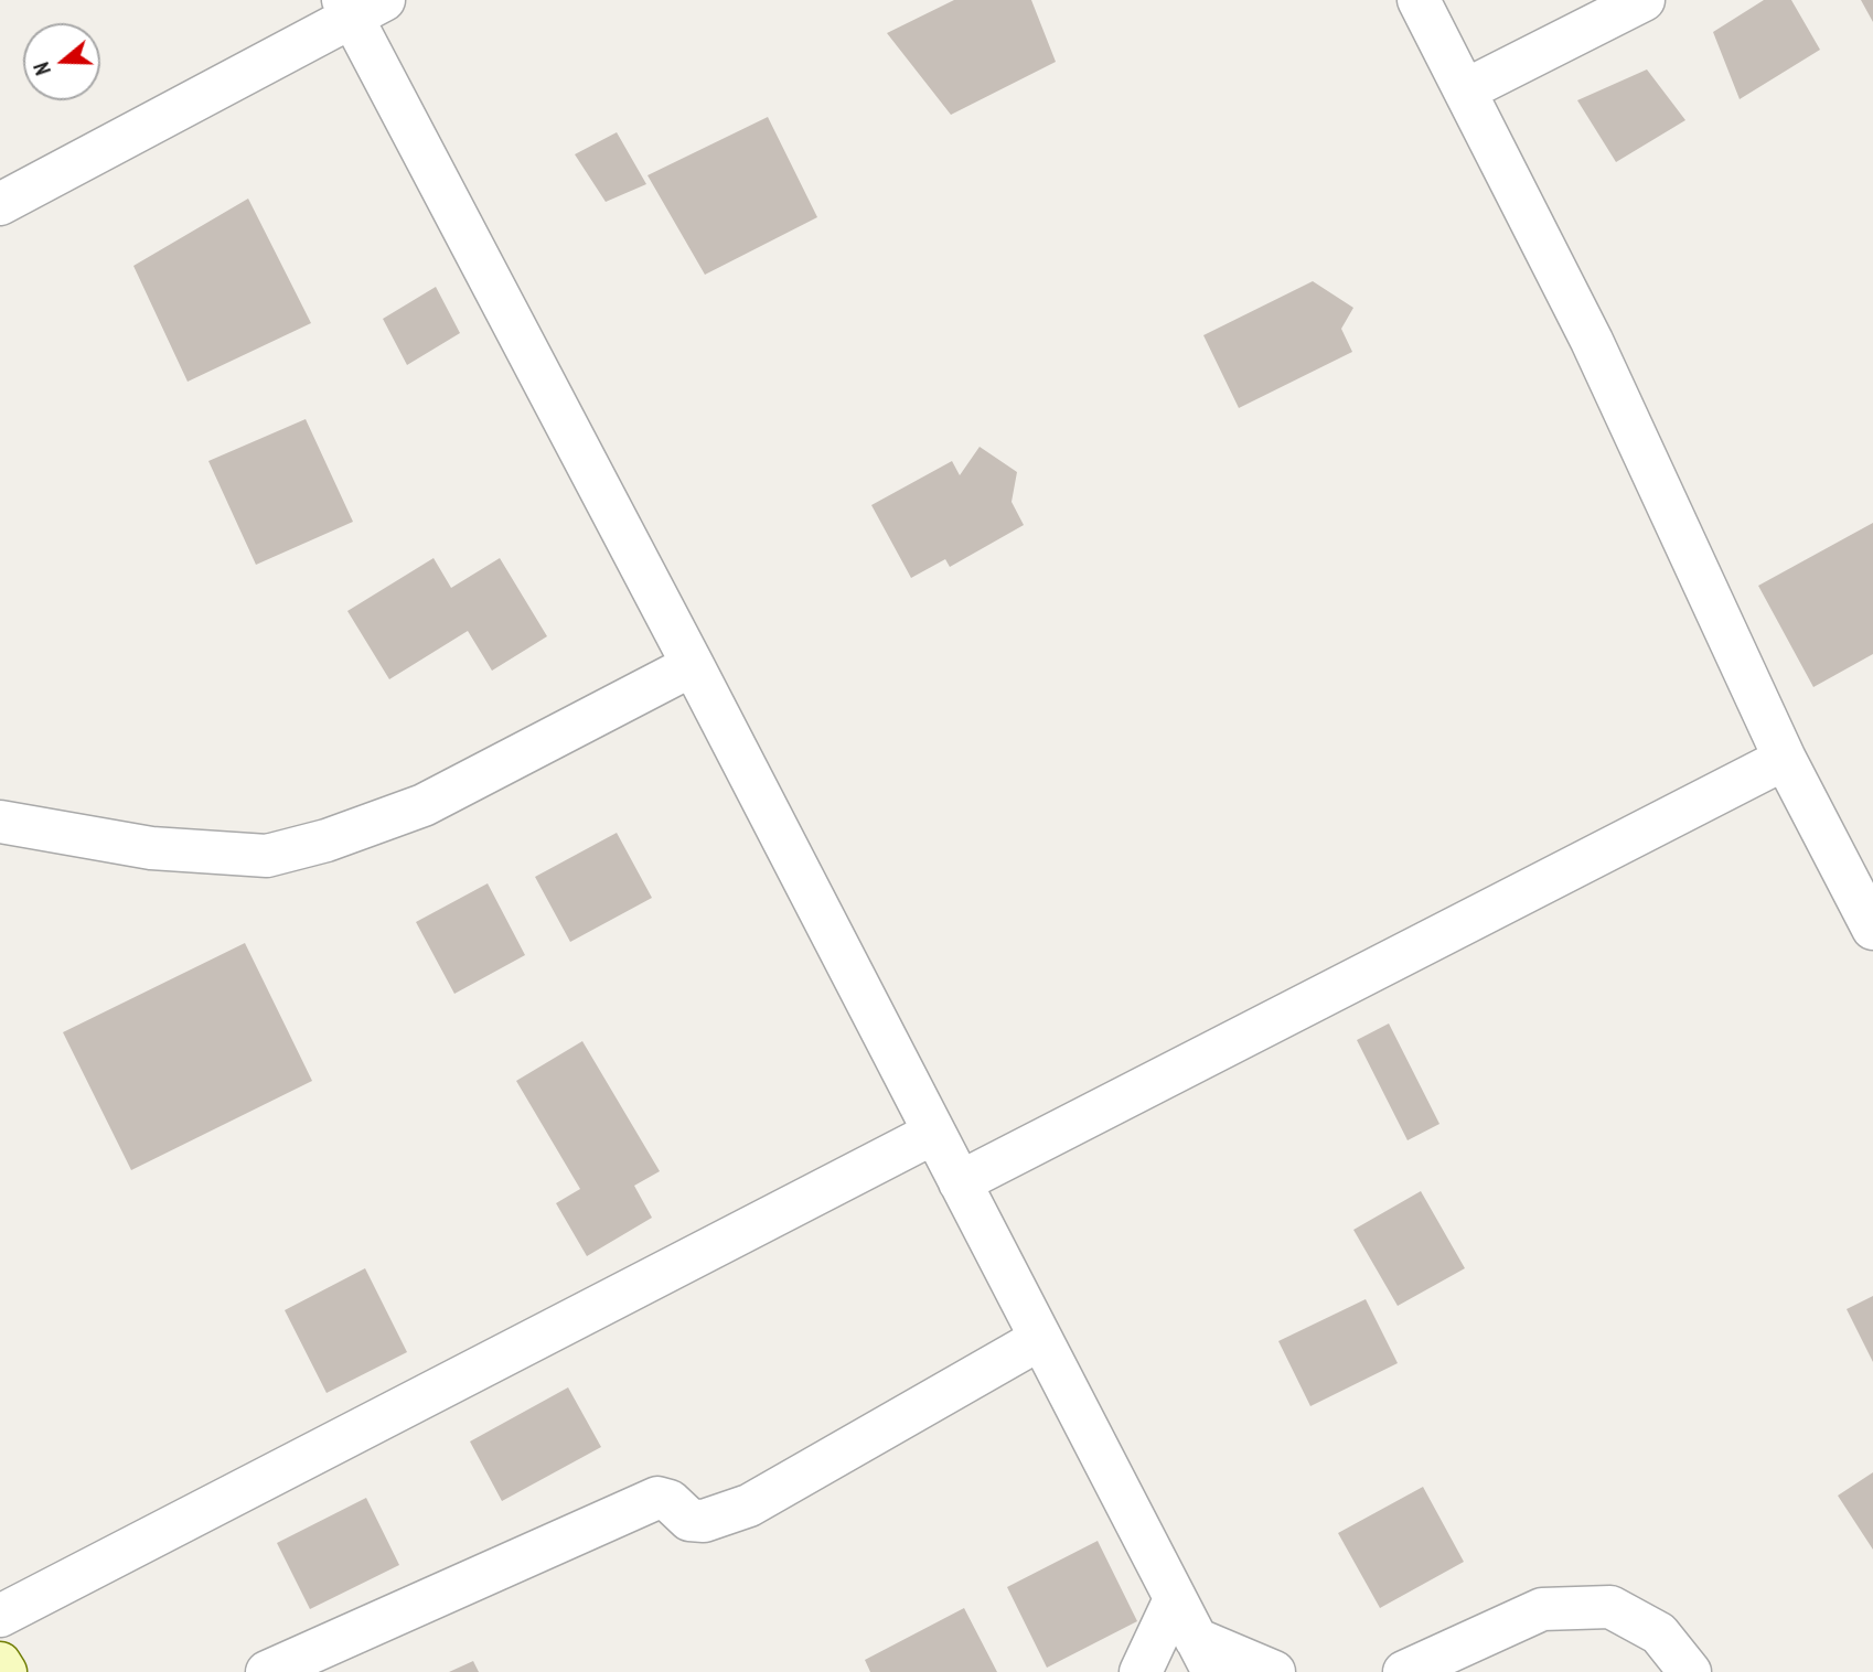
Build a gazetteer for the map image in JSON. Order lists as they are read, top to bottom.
{
  "north": "left"
}
